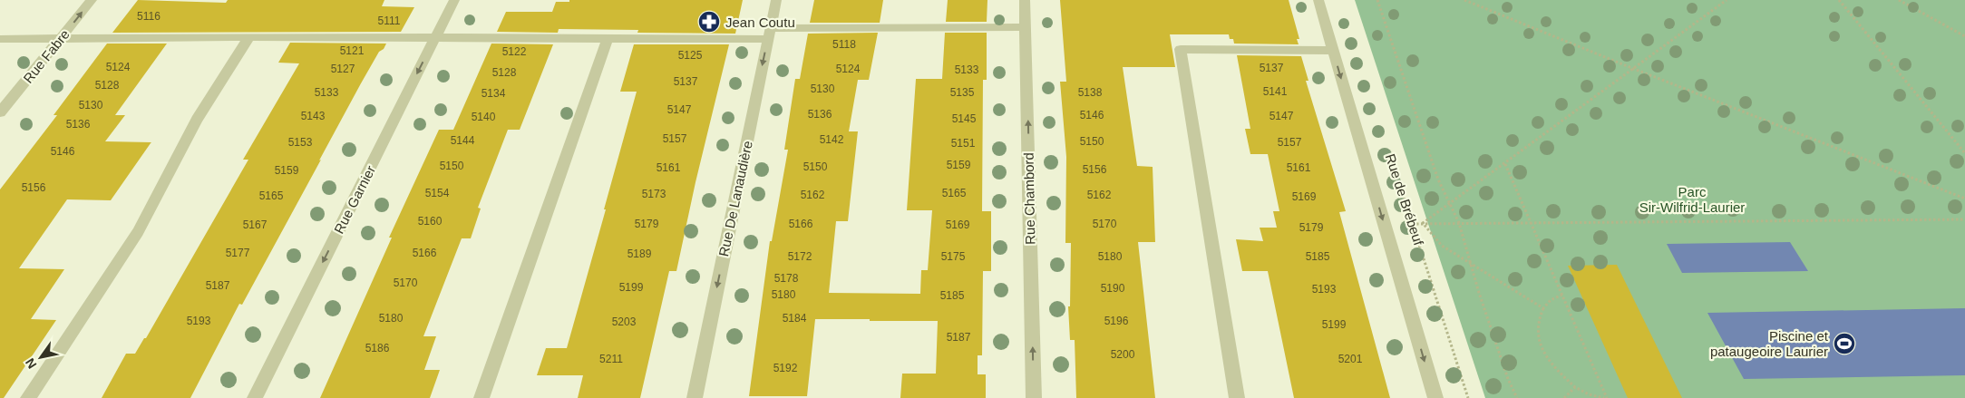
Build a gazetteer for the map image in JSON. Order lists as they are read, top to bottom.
{
  "streets": {
    "street": [
      "Rue Fabre",
      "Rue De Lanaudière",
      "Rue Chambord",
      "Rue Garnier",
      "Rue de Brébeuf"
    ]
  },
  "one_way": [
    "Rue De Lanaudière",
    "Rue Chambord",
    "Rue Garnier",
    "Rue de Brébeuf"
  ],
  "parks": ["Parc Sir-Wilfrid-Laurier"],
  "places": {
    "pharmacy": ["Jean Coutu"],
    "sports": ["Piscine et pataugeoire Laurier"]
  },
  "house_numbers": [
    "5116",
    "5111",
    "5118",
    "5121",
    "5122",
    "5125",
    "5124",
    "5137",
    "5127",
    "5124",
    "5133",
    "5128",
    "5137",
    "5128",
    "5130",
    "5141",
    "5133",
    "5135",
    "5138",
    "5134",
    "5130",
    "5147",
    "5136",
    "5146",
    "5143",
    "5147",
    "5140",
    "5145",
    "5136",
    "5157",
    "5142",
    "5144",
    "5150",
    "5153",
    "5157",
    "5151",
    "5146",
    "5159",
    "5150",
    "5150",
    "5161",
    "5161",
    "5156",
    "5159",
    "5156",
    "5154",
    "5165",
    "5173",
    "5162",
    "5162",
    "5165",
    "5169",
    "5160",
    "5179",
    "5166",
    "5170",
    "5167",
    "5169",
    "5179",
    "5177",
    "5166",
    "5189",
    "5172",
    "5175",
    "5180",
    "5185",
    "5178",
    "5170",
    "5187",
    "5199",
    "5190",
    "5193",
    "5180",
    "5185",
    "5180",
    "5184",
    "5193",
    "5196",
    "5203",
    "5199",
    "5187",
    "5186",
    "5200",
    "5211",
    "5201",
    "5192"
  ],
  "north": "bottom left"
}
